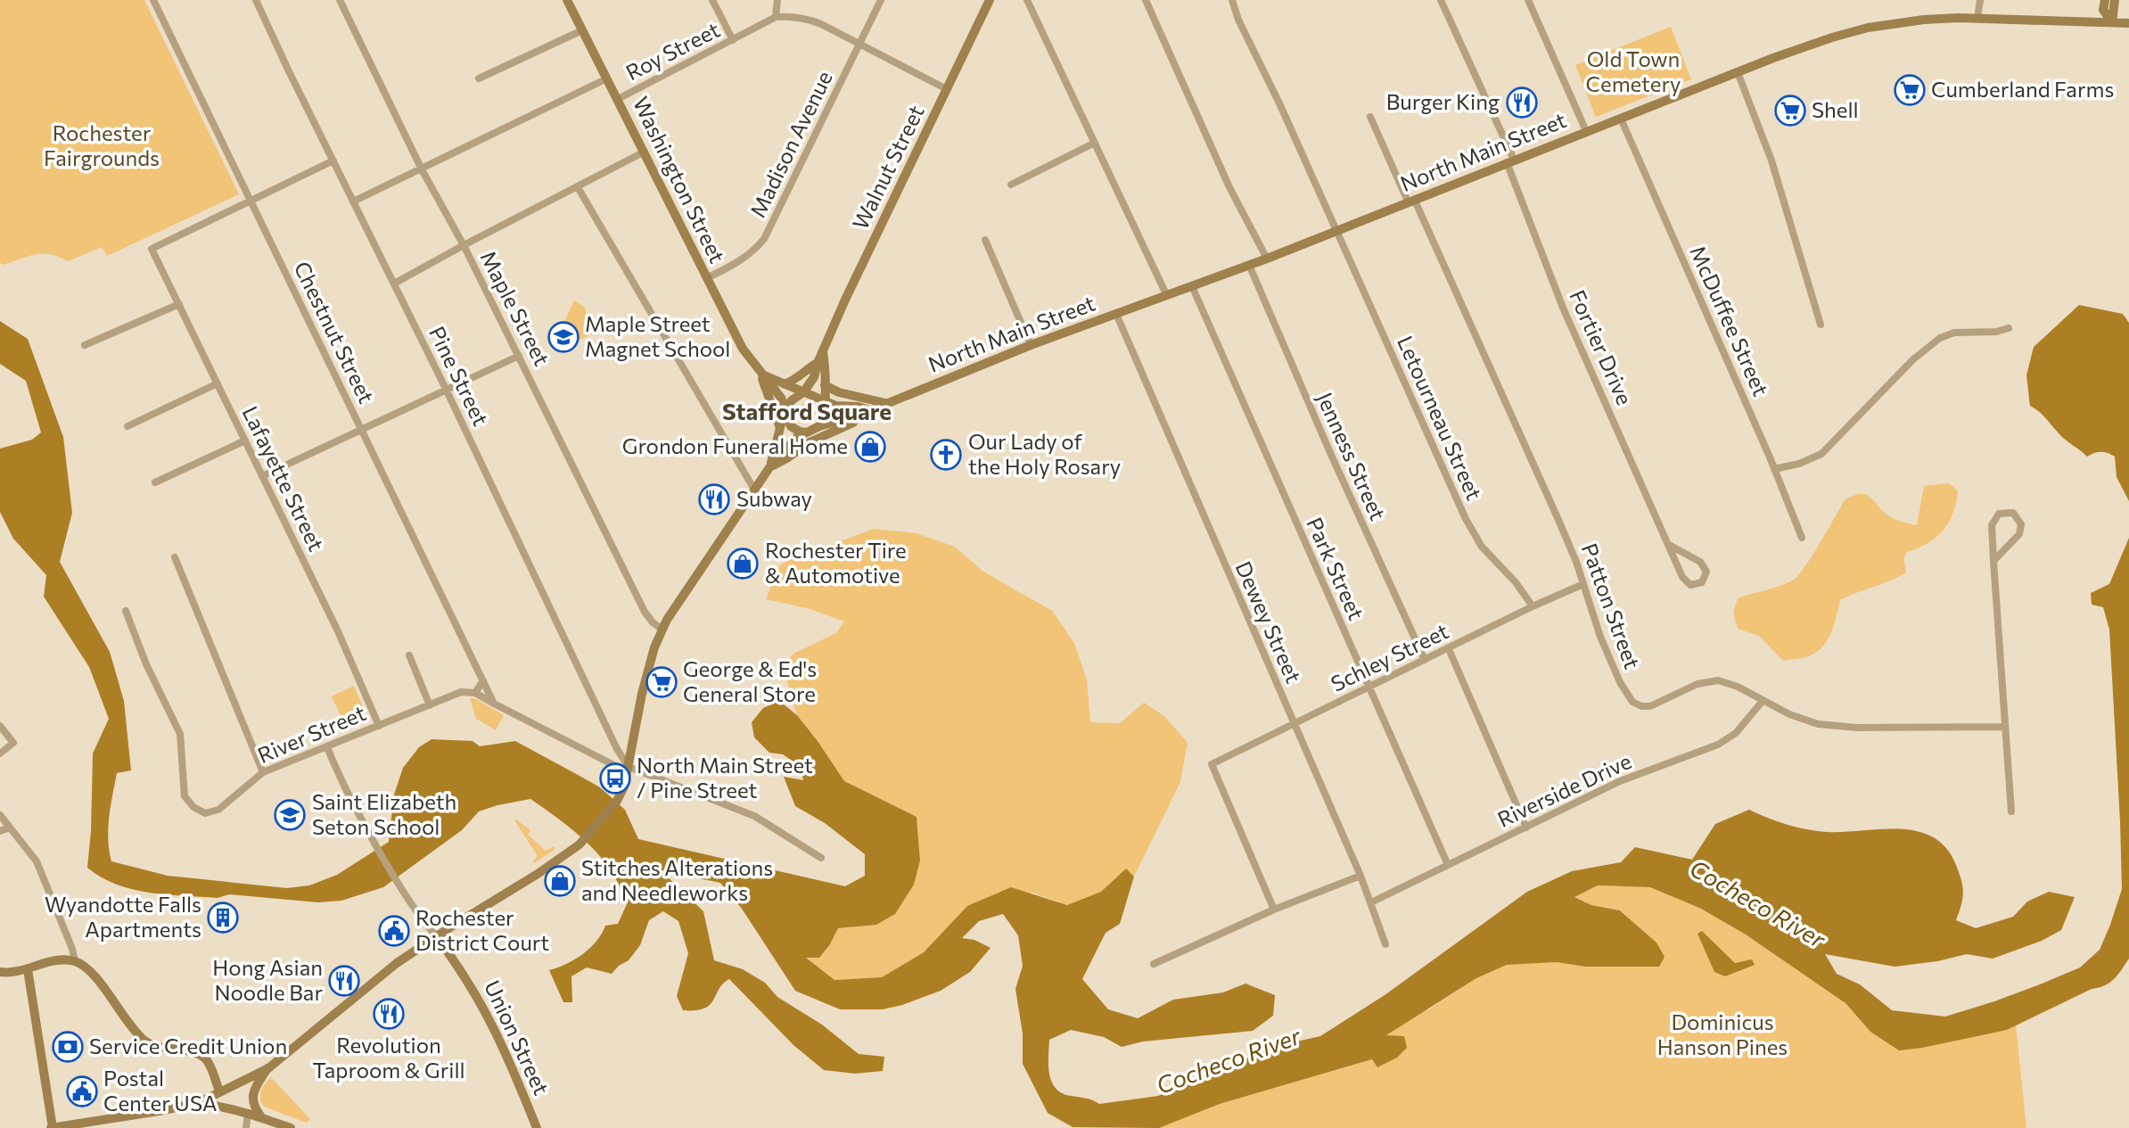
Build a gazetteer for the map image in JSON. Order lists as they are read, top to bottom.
{
  "streets": {
    "main road": [
      "North Main Street",
      "Walnut Street",
      "Washington Street",
      "Union Street"
    ],
    "street": [
      "Roy Street",
      "Madison Avenue",
      "Maple Street",
      "McDuffee Street",
      "Chestnut Street",
      "Fortier Drive",
      "Pine Street",
      "Letourneau Street",
      "Jenness Street",
      "Lafayette Street",
      "Park Street",
      "Patton Street",
      "Dewey Street",
      "Schley Street",
      "River Street",
      "Riverside Drive"
    ]
  },
  "crossings": [
    ["Roy Street", "Washington Street"],
    ["Madison Avenue", "Washington Street"],
    ["North Main Street", "Walnut Street"],
    ["North Main Street", "Washington Street"],
    ["North Main Street", "Maple Street"],
    ["North Main Street", "McDuffee Street"],
    ["North Main Street", "Fortier Drive"],
    ["North Main Street", "Pine Street"],
    ["North Main Street", "Letourneau Street"],
    ["North Main Street", "Jenness Street"],
    ["North Main Street", "Park Street"],
    ["North Main Street", "Patton Street"],
    ["North Main Street", "Dewey Street"],
    ["North Main Street", "Union Street"],
    ["Walnut Street", "Washington Street"],
    ["Chestnut Street", "Lafayette Street"],
    ["Letourneau Street", "Schley Street"],
    ["Jenness Street", "Schley Street"],
    ["Lafayette Street", "River Street"],
    ["Park Street", "Schley Street"],
    ["Park Street", "Riverside Drive"],
    ["Patton Street", "Schley Street"],
    ["Patton Street", "Riverside Drive"],
    ["Dewey Street", "Schley Street"],
    ["Dewey Street", "Riverside Drive"]
  ],
  "districts": ["Stafford Square"],
  "water": ["Cocheco River"],
  "parks": ["Old Town Cemetery", "Rochester Fairgrounds", "Dominicus Hanson Pines"],
  "places": {
    "supermarket": ["Cumberland Farms", "Shell", "George & Ed's General Store"],
    "restaurant": [
      "Burger King",
      "Subway",
      "Hong Asian Noodle Bar",
      "Revolution Taproom & Grill"
    ],
    "school or university": ["Maple Street Magnet School", "Saint Elizabeth Seton School"],
    "shop": ["Grondon Funeral Home", "Rochester Tire & Automotive", "Stitches Alterations and Needleworks"],
    "church": ["Our Lady of the Holy Rosary"],
    "bus stop": ["North Main Street / Pine Street"],
    "building": ["Wyandotte Falls Apartments"],
    "public building": ["Rochester District Court", "Postal Center USA"],
    "bank": ["Service Credit Union"]
  }
}
